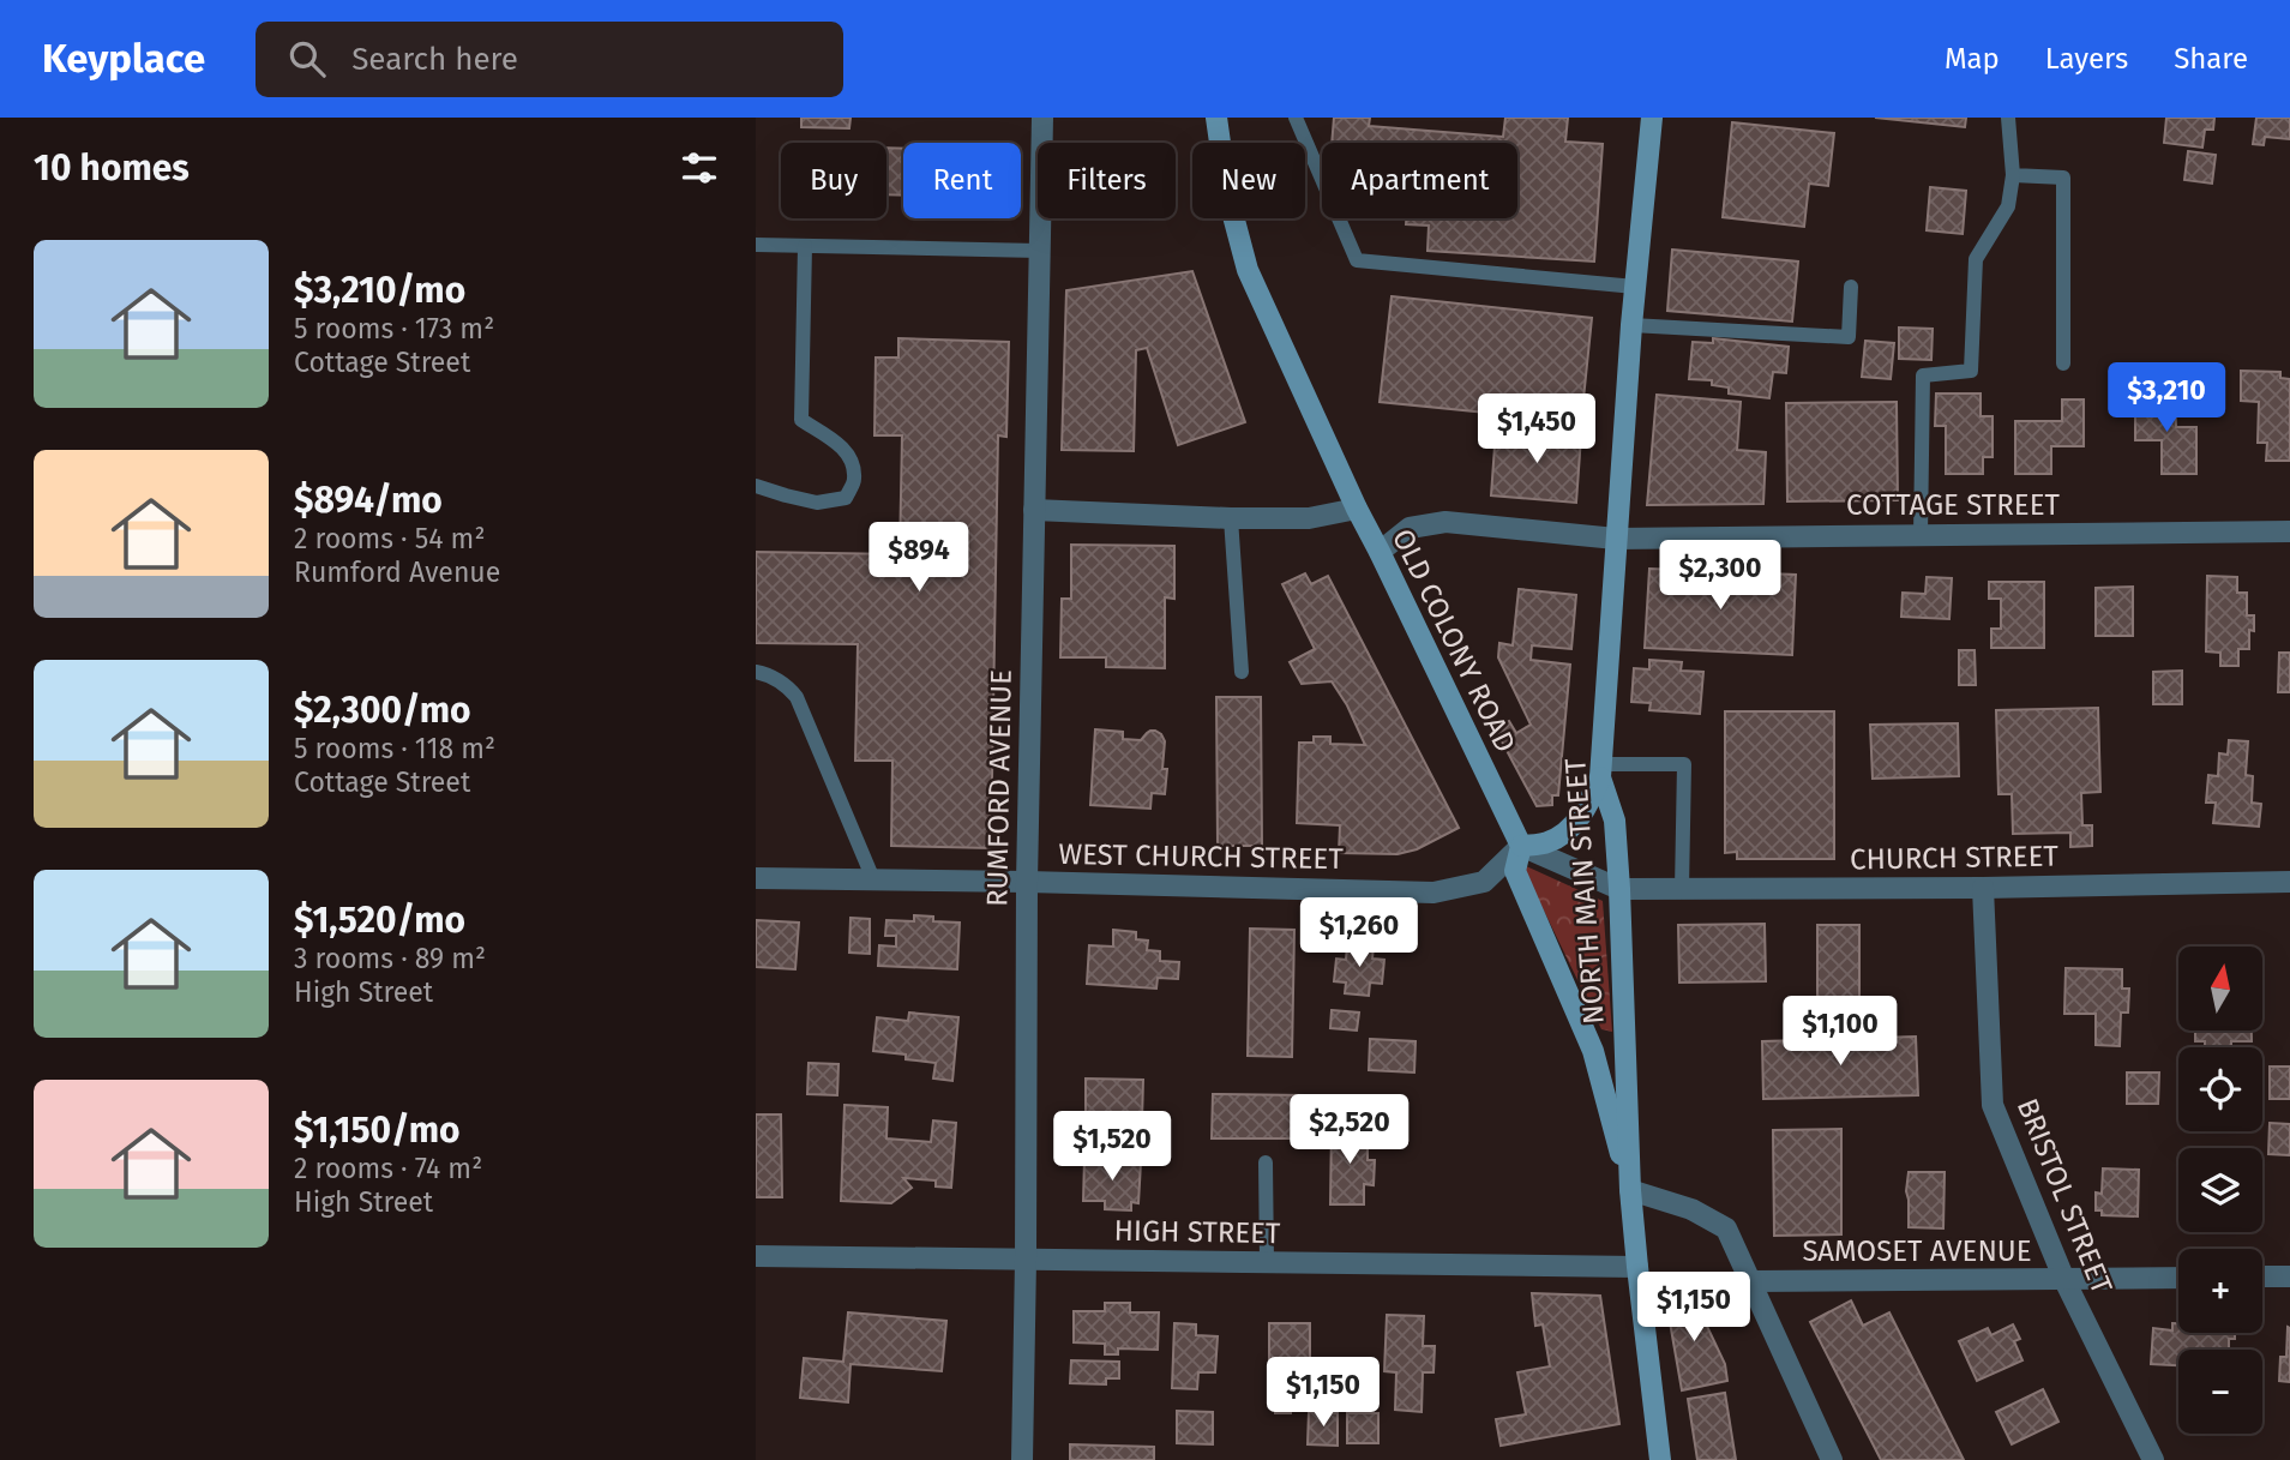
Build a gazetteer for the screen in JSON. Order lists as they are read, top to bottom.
{
  "streets": {
    "main road": ["OLD COLONY ROAD", "NORTH MAIN STREET"],
    "street": [
      "COTTAGE STREET",
      "RUMFORD AVENUE",
      "WEST CHURCH STREET",
      "CHURCH STREET",
      "BRISTOL STREET",
      "HIGH STREET",
      "SAMOSET AVENUE"
    ]
  },
  "crossings": [
    ["COTTAGE STREET", "OLD COLONY ROAD"],
    ["COTTAGE STREET", "NORTH MAIN STREET"],
    ["OLD COLONY ROAD", "WEST CHURCH STREET"],
    ["OLD COLONY ROAD", "NORTH MAIN STREET"],
    ["RUMFORD AVENUE", "WEST CHURCH STREET"],
    ["RUMFORD AVENUE", "HIGH STREET"],
    ["CHURCH STREET", "NORTH MAIN STREET"],
    ["CHURCH STREET", "BRISTOL STREET"],
    ["NORTH MAIN STREET", "HIGH STREET"],
    ["BRISTOL STREET", "SAMOSET AVENUE"]
  ],
  "north": "top",
  "page": {
    "header": "Keyplace",
    "search": "Search here",
    "nav": ["Map", "Layers", "Share"],
    "heading": "10 homes",
    "chip": [
      "Buy",
      "Rent",
      "Filters",
      "New",
      "Apartment"
    ],
    "list": [
      {
        "name": "$3,210/mo",
        "note": "5 rooms · 173 m² · Cottage Street"
      },
      {
        "name": "$894/mo",
        "note": "2 rooms · 54 m² · Rumford Avenue"
      },
      {
        "name": "$2,300/mo",
        "note": "5 rooms · 118 m² · Cottage Street"
      },
      {
        "name": "$1,520/mo",
        "note": "3 rooms · 89 m² · High Street"
      },
      {
        "name": "$1,150/mo",
        "note": "2 rooms · 74 m² · High Street"
      }
    ],
    "price": [
      "$3,210",
      "$1,450",
      "$894",
      "$2,300",
      "$1,260",
      "$1,100",
      "$2,520",
      "$1,520",
      "$1,150",
      "$1,150"
    ],
    "map_buttons": ["+", "−"]
  }
}
